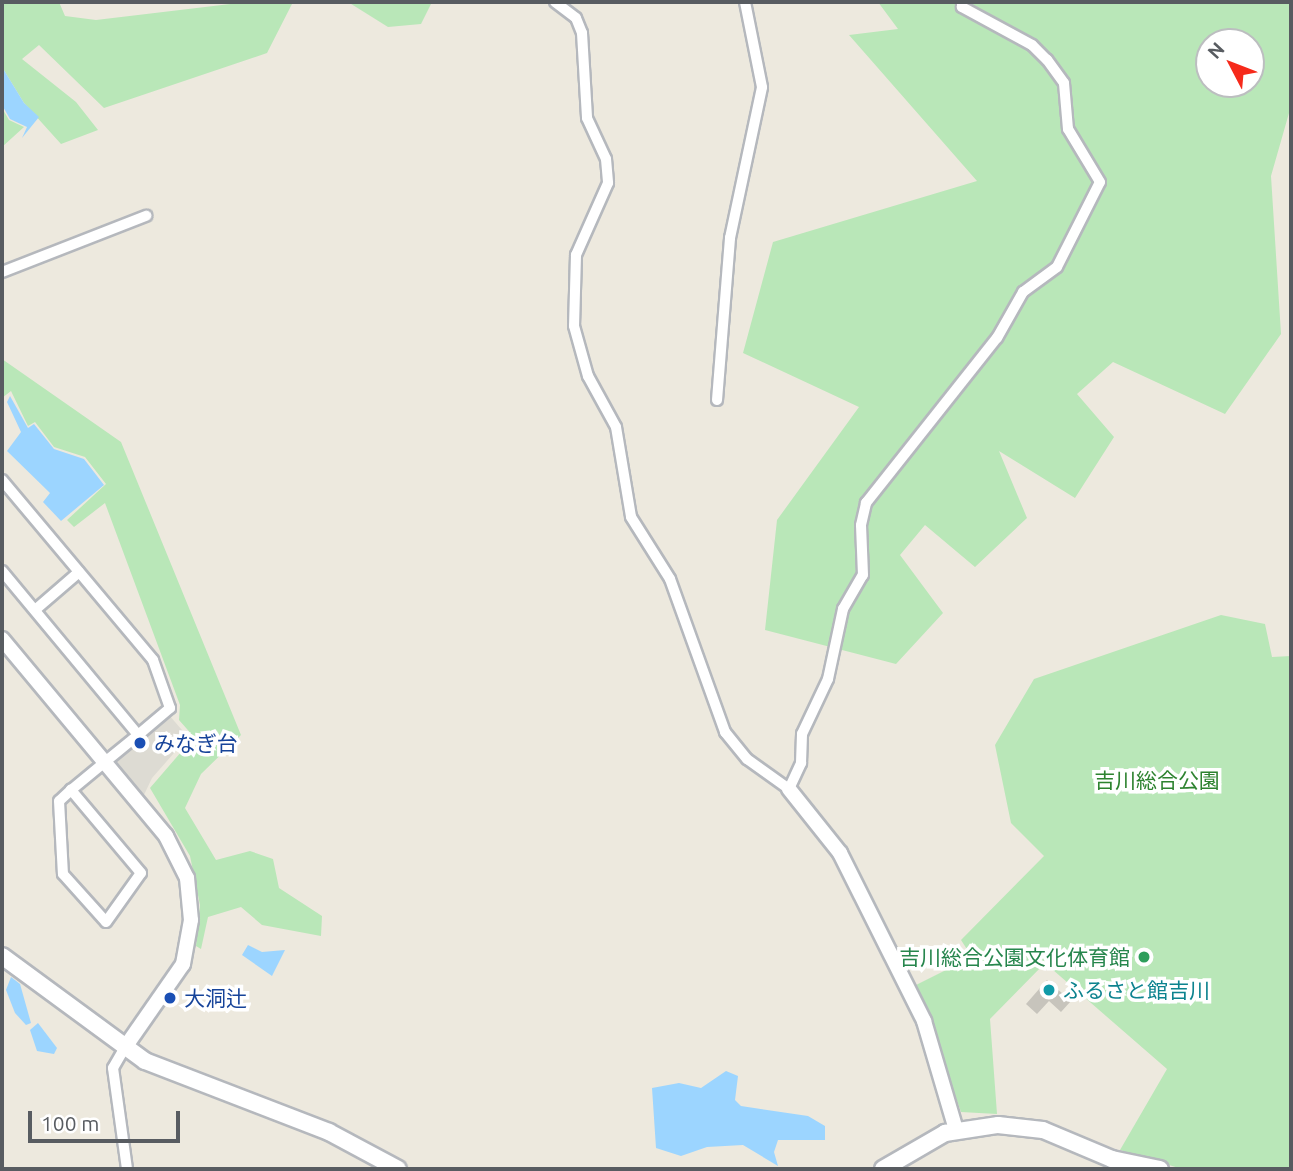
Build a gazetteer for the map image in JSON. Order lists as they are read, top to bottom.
{
  "parks": ["吉川総合公園"],
  "places": [
    "みなぎ台",
    "吉川総合公園文化体育館",
    "ふるさと館吉川",
    "大洞辻"
  ],
  "scale_bar": "100 m",
  "north": "top left"
}
